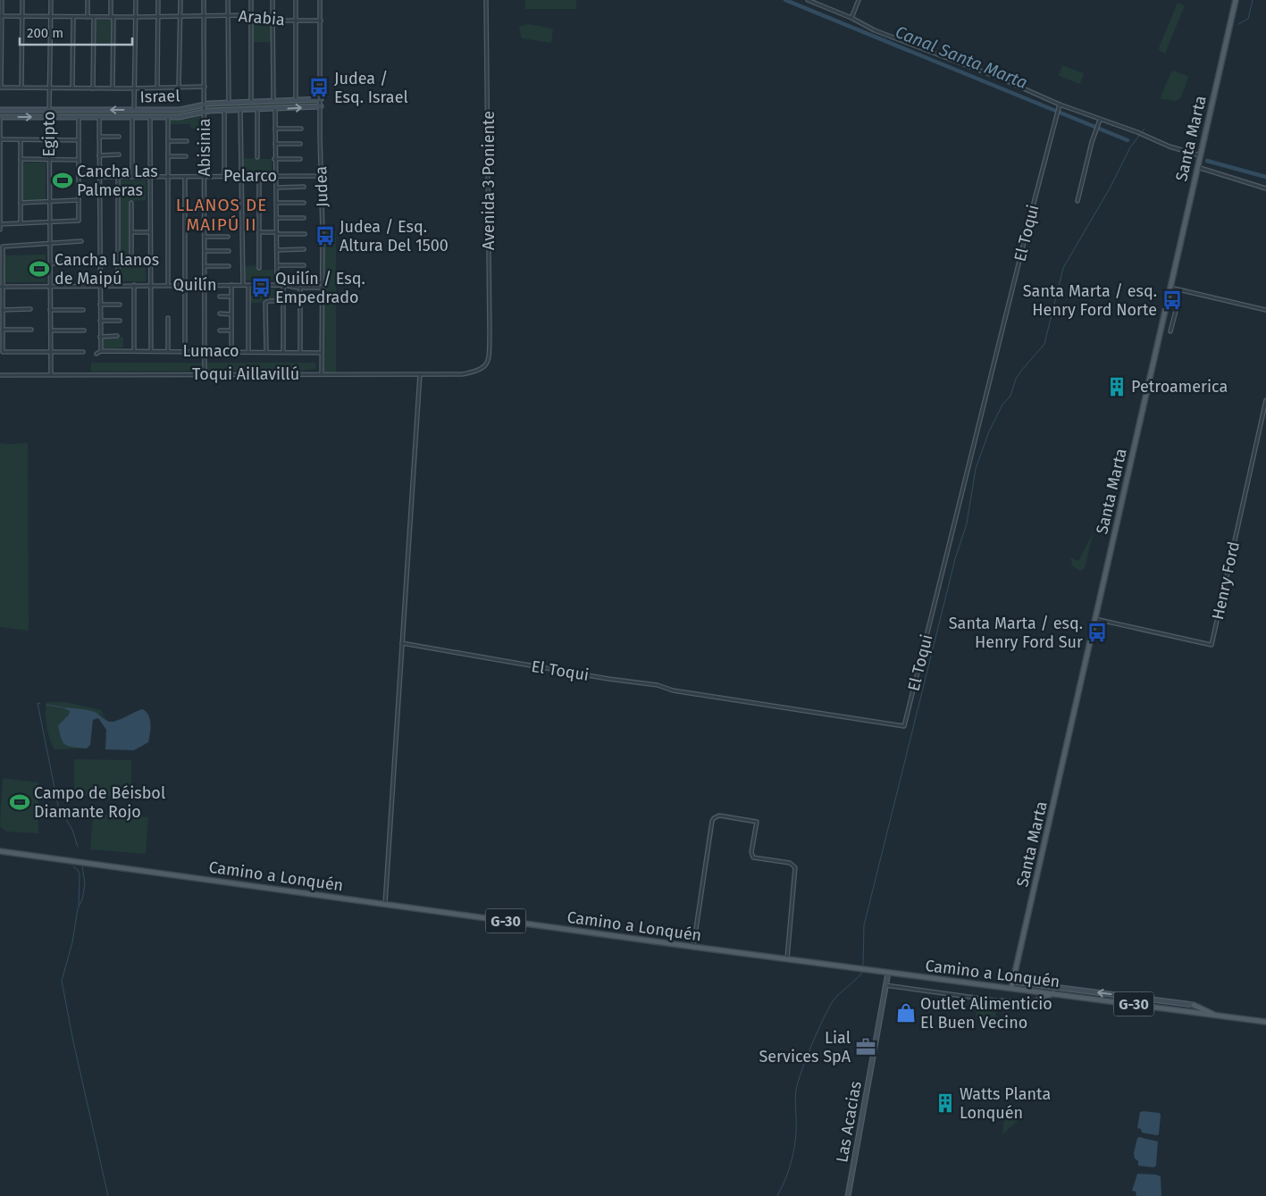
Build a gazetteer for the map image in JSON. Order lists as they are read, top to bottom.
{
  "streets": {
    "main road": ["Santa Marta", "Camino a Lonquén", "G-30"],
    "street": [
      "Arabia",
      "Israel",
      "Egipto",
      "Abisinia",
      "Pelarco",
      "Avenida 3 Poniente",
      "Judea",
      "El Toqui",
      "Quilín",
      "Lumaco",
      "Toqui Aillavillú",
      "Henry Ford",
      "Las Acacias"
    ]
  },
  "crossings": [
    ["Arabia", "Egipto"],
    ["Arabia", "Abisinia"],
    ["Arabia", "Judea"],
    ["Israel", "Egipto"],
    ["Israel", "Abisinia"],
    ["Israel", "Judea"],
    ["Egipto", "Quilín"],
    ["Egipto", "Toqui Aillavillú"],
    ["Santa Marta", "Henry Ford"],
    ["Santa Marta", "Camino a Lonquén"],
    ["Abisinia", "Pelarco"],
    ["Abisinia", "Quilín"],
    ["Abisinia", "Lumaco"],
    ["Abisinia", "Toqui Aillavillú"],
    ["Pelarco", "Judea"],
    ["Avenida 3 Poniente", "Toqui Aillavillú"],
    ["Judea", "Quilín"],
    ["Judea", "Lumaco"],
    ["Judea", "Toqui Aillavillú"],
    ["Camino a Lonquén", "Las Acacias"]
  ],
  "districts": ["LLANOS DE MAIPÚ II"],
  "water": ["Canal Santa Marta"],
  "places": {
    "bus stop": [
      "Judea / Esq. Israel",
      "Judea / Esq. Altura Del 1500",
      "Quilín / Esq. Empedrado",
      "Santa Marta / esq. Henry Ford Norte",
      "Santa Marta / esq. Henry Ford Sur"
    ],
    "sports": ["Cancha Las Palmeras", "Cancha Llanos de Maipú", "Campo de Béisbol Diamante Rojo"],
    "building": ["Petroamerica", "Watts Planta Lonquén"],
    "shop": ["Outlet Alimenticio El Buen Vecino"],
    "office": ["Lial Services SpA"]
  },
  "scale_bar": "200 m"
}
